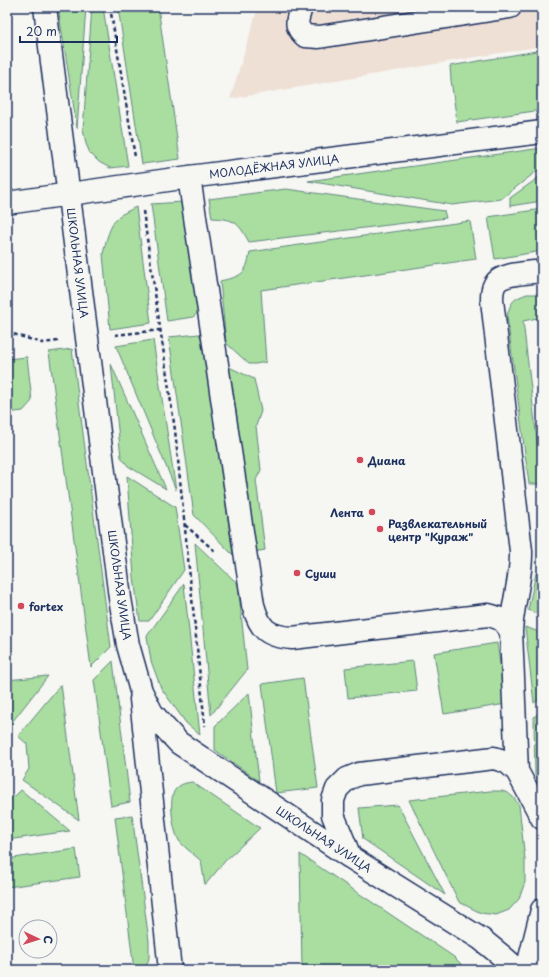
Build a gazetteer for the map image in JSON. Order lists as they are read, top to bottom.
{
  "streets": {
    "street": ["МОЛОДЁЖНАЯ УЛИЦА", "ШКОЛЬНАЯ УЛИЦА"]
  },
  "crossings": [
    ["МОЛОДЁЖНАЯ УЛИЦА", "ШКОЛЬНАЯ УЛИЦА"]
  ],
  "places": [
    "Диана",
    "Лента",
    "Развлекательный центр \"Кураж\"",
    "Суши",
    "fortex"
  ],
  "scale_bar": "20 m",
  "north": "right"
}
